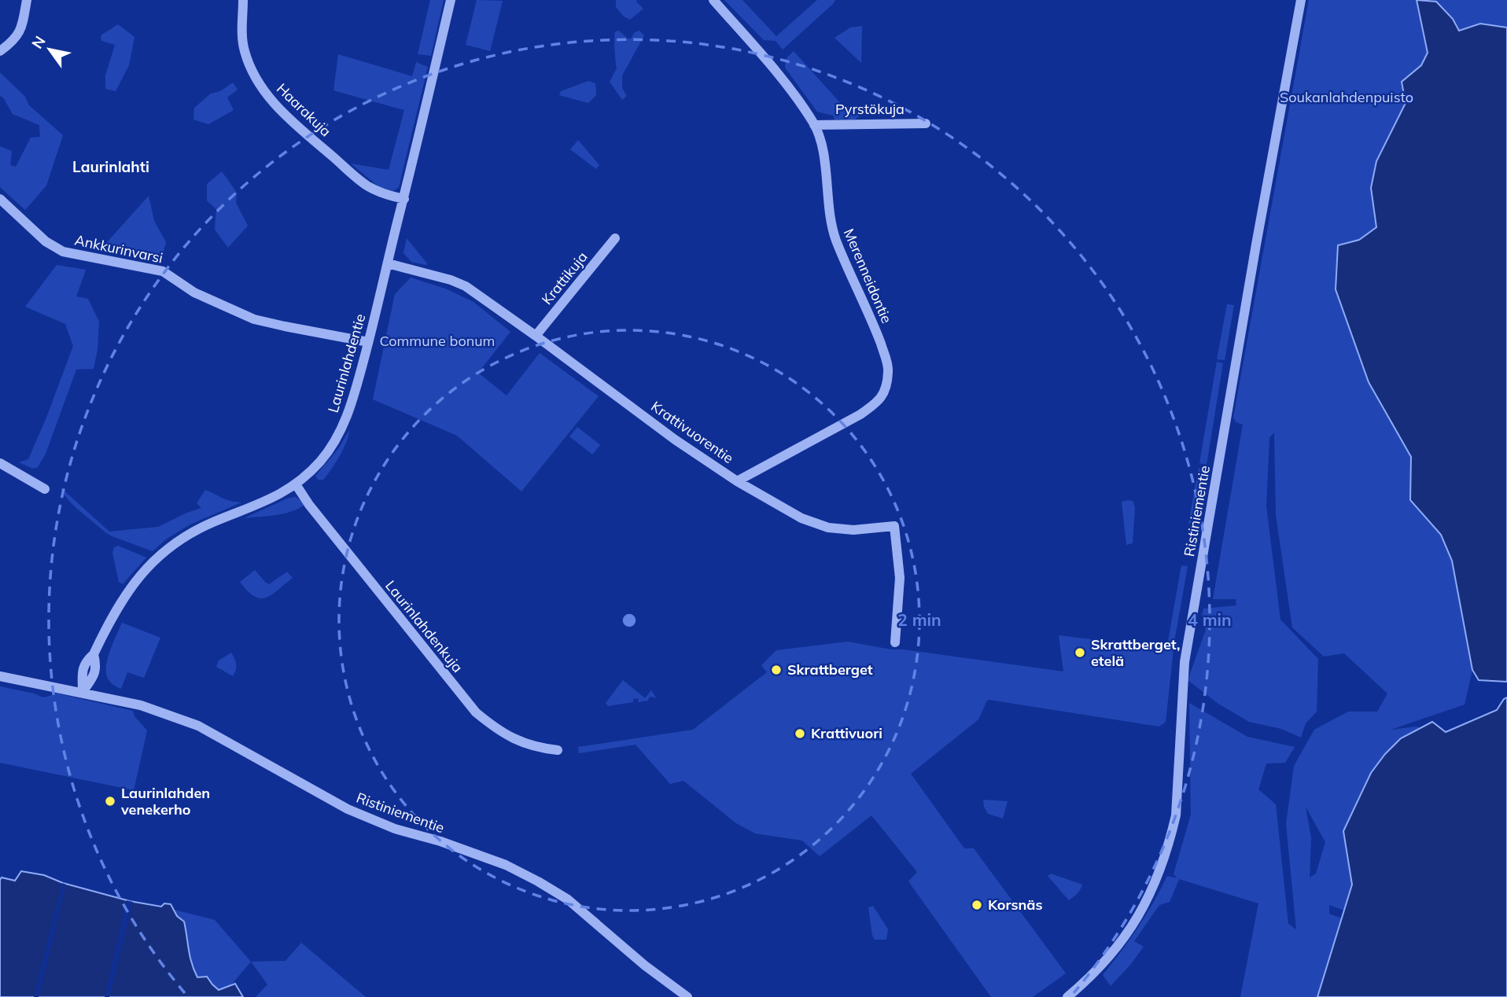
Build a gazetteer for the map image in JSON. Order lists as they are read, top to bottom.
{
  "streets": {
    "street": [
      "Pyrstökuja",
      "Haarakuja",
      "Ankkurinvarsi",
      "Merenneidontie",
      "Krattikuja",
      "Laurinlahdentie",
      "Krattivuorentie",
      "Ristiniementie",
      "Laurinlahdenkuja"
    ]
  },
  "crossings": [
    ["Pyrstökuja", "Merenneidontie"],
    ["Haarakuja", "Laurinlahdentie"],
    ["Ankkurinvarsi", "Laurinlahdentie"],
    ["Merenneidontie", "Krattivuorentie"],
    ["Krattikuja", "Krattivuorentie"],
    ["Laurinlahdentie", "Krattivuorentie"],
    ["Laurinlahdentie", "Ristiniementie"],
    ["Laurinlahdentie", "Laurinlahdenkuja"]
  ],
  "districts": ["Laurinlahti"],
  "parks": ["Soukanlahdenpuisto", "Commune bonum"],
  "places": [
    "Skrattberget, etelä",
    "Skrattberget",
    "Krattivuori",
    "Laurinlahden venekerho",
    "Korsnäs"
  ],
  "north": "top left",
  "rings": ["2 min", "4 min"]
}
